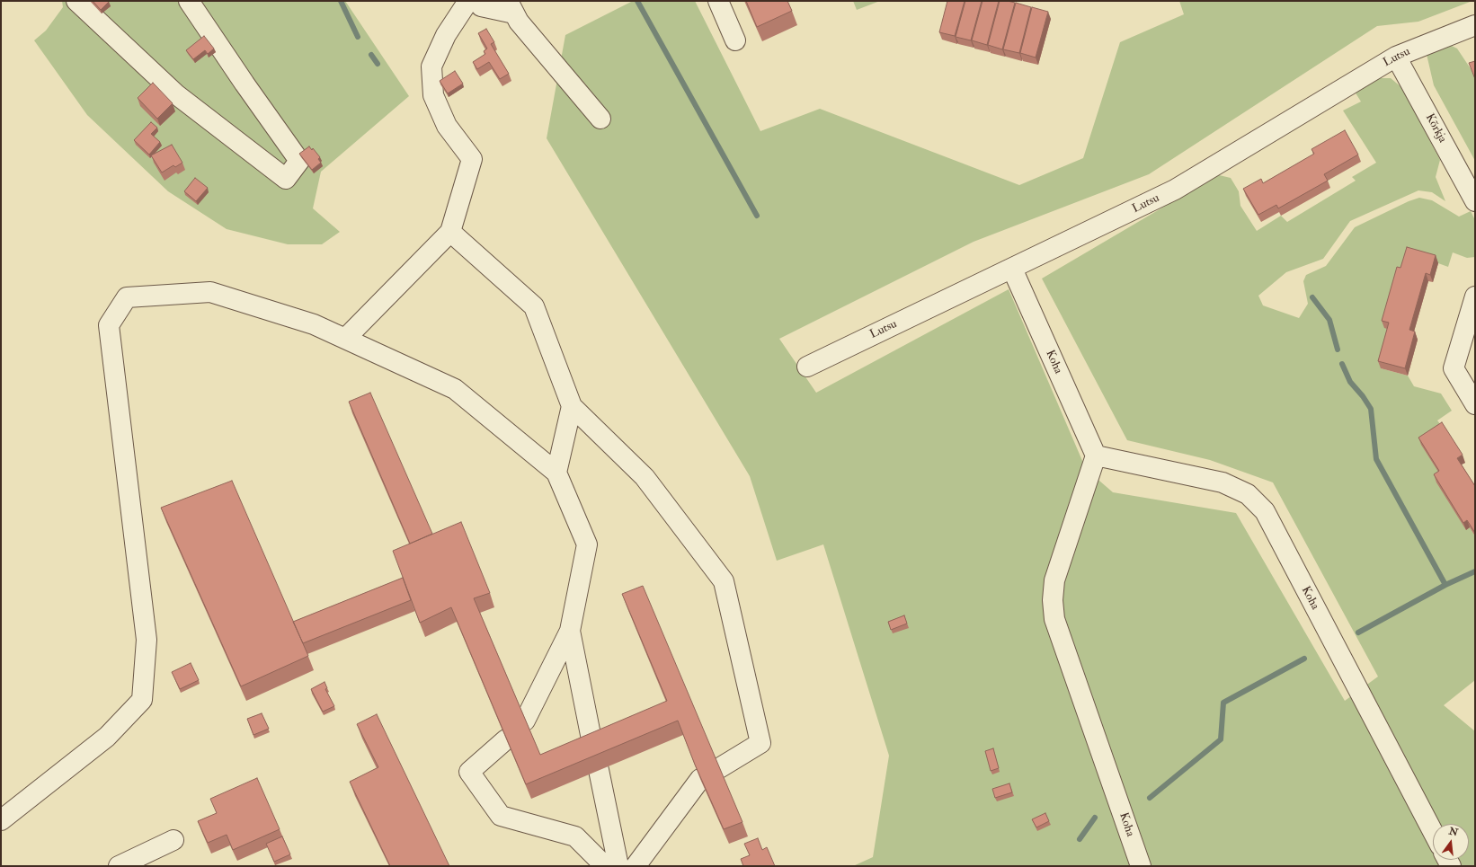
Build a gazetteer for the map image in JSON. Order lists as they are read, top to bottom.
{
  "streets": {
    "street": ["Lutsu", "Kõrkja", "Koha"]
  },
  "crossings": [
    ["Lutsu", "Kõrkja"],
    ["Lutsu", "Koha"]
  ],
  "north": "top"
}
